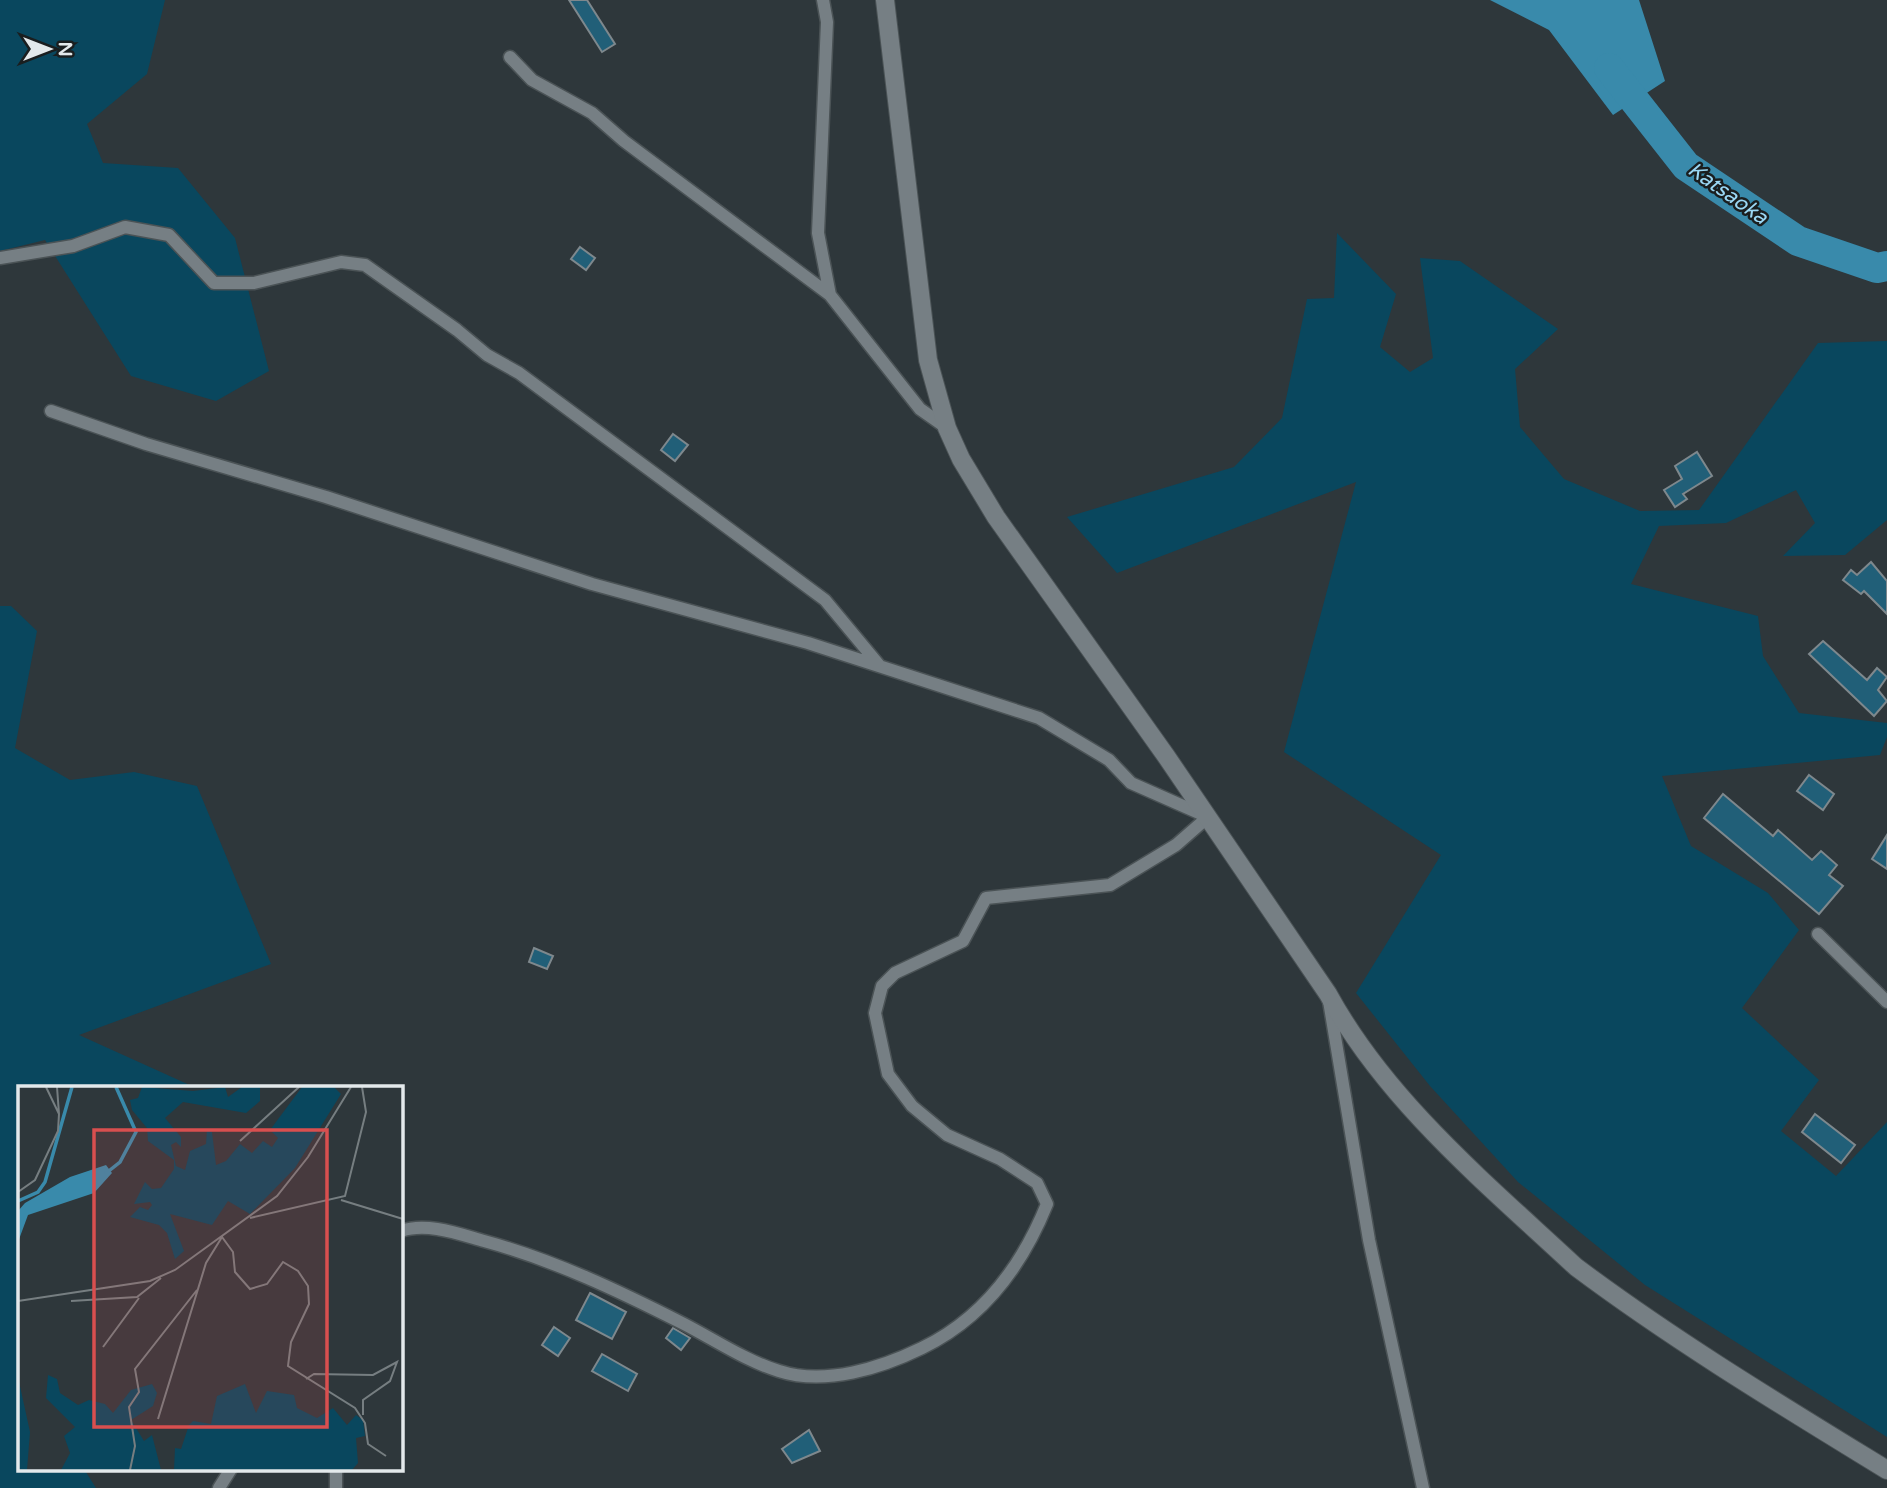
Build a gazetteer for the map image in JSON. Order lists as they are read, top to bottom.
{
  "water": ["Katsaoka"],
  "north": "right"
}
